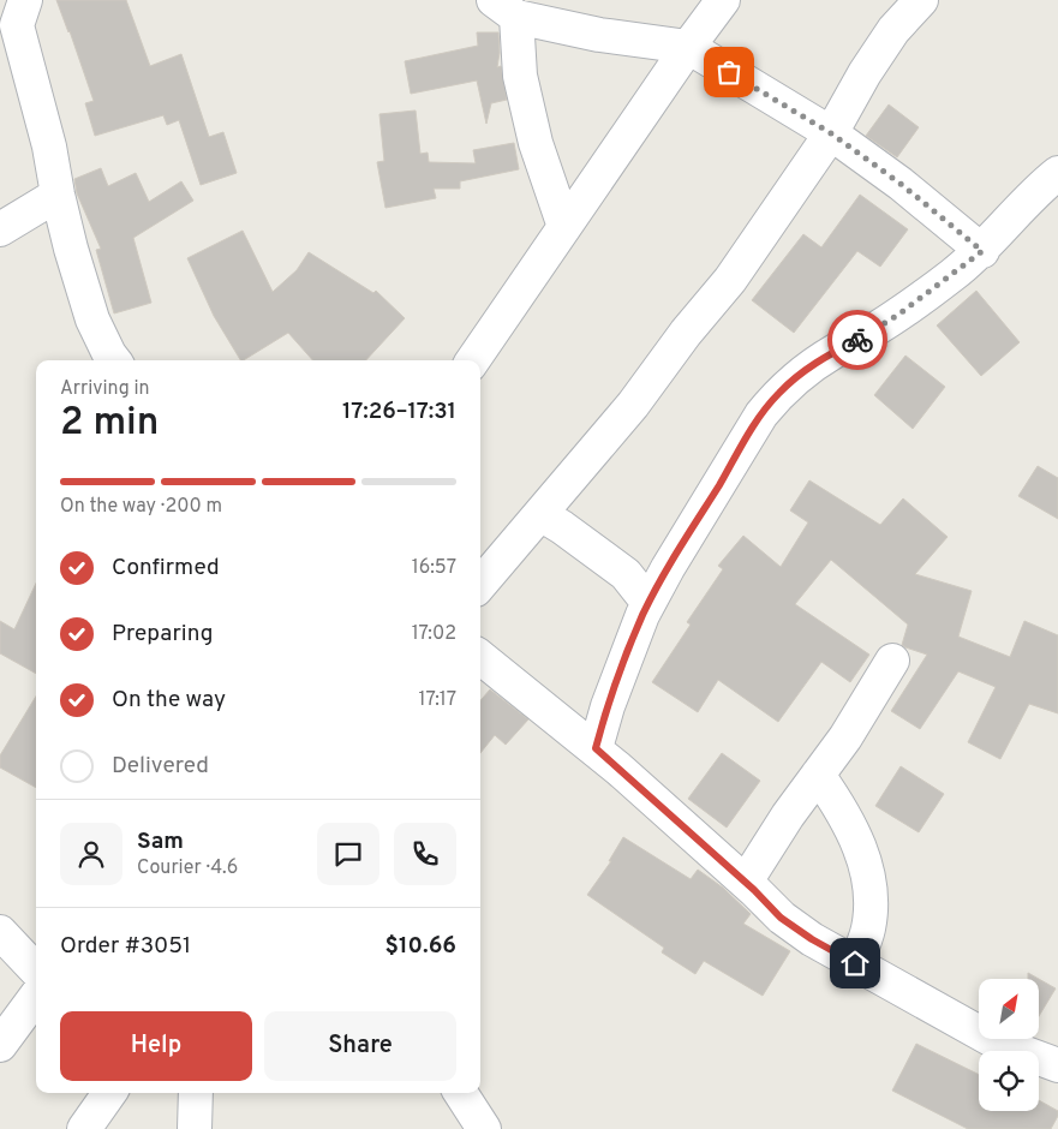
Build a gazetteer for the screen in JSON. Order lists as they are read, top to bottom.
{
  "north": "top right",
  "page": {
    "heading": ["2 min", "Arriving in", "17:26–17:31"],
    "panel": [
      "Sam",
      "Courier · 4.6",
      "Order #3051",
      "$10.66"
    ],
    "bar": "On the way · 200 m",
    "list": [
      ["Confirmed", "16:57"],
      ["Preparing", "17:02"],
      ["On the way", "17:17"],
      "Delivered"
    ],
    "buttons": ["Help", "Share"]
  }
}
